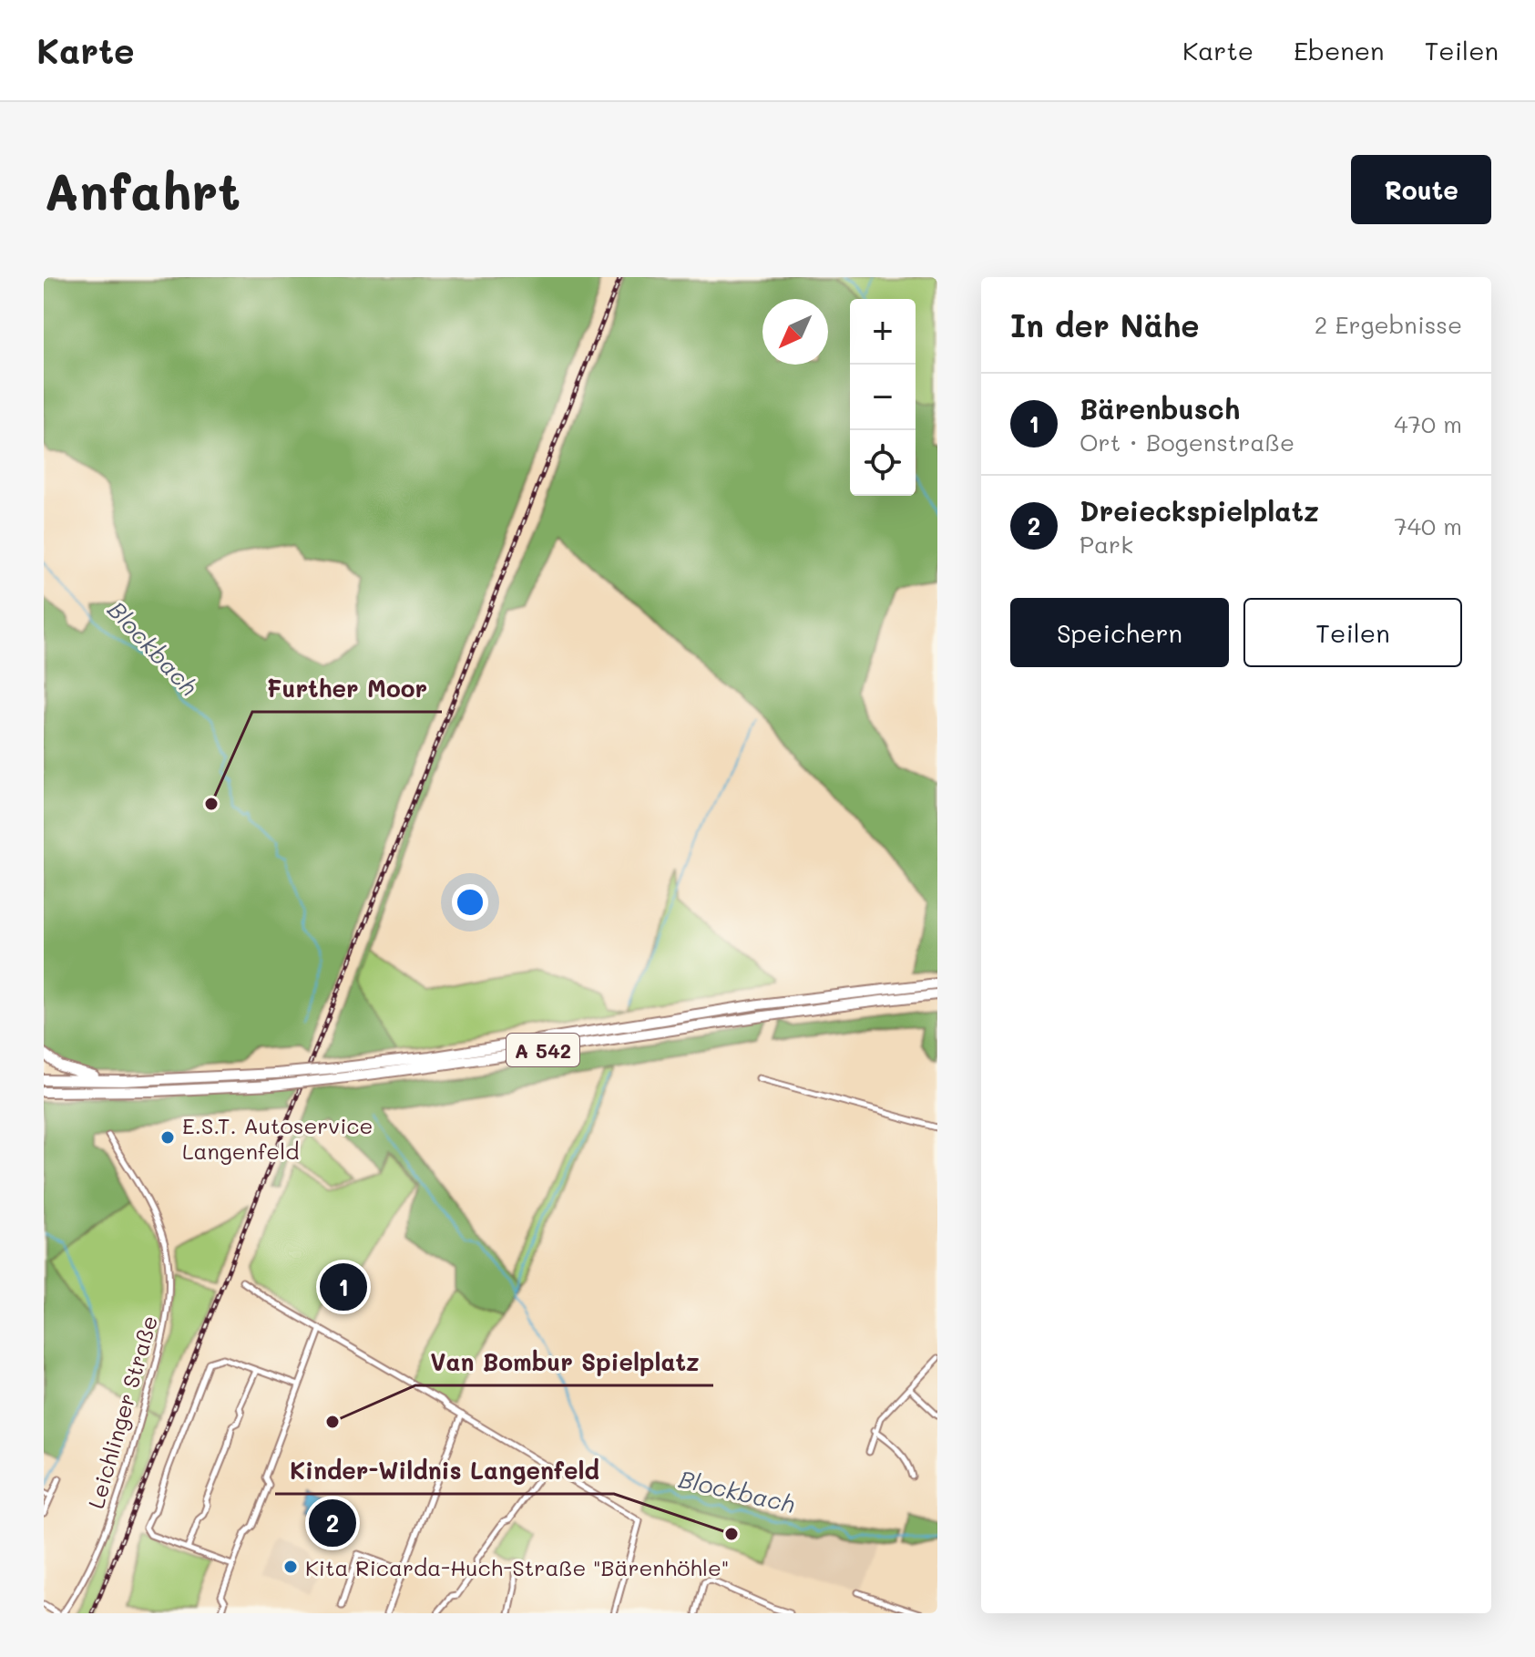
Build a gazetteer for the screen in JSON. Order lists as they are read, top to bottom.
{
  "streets": {
    "highway": ["A 542"],
    "street": ["Leichlinger Straße"]
  },
  "water": ["Blockbach"],
  "places": [
    "Further Moor",
    "E.S.T. Autoservice Langenfeld",
    "Van Bombur Spielplatz",
    "Kinder-Wildnis Langenfeld",
    "Kita Ricarda-Huch-Straße \"Bärenhöhle\""
  ],
  "north": "bottom left",
  "page": {
    "header": "Karte",
    "nav": ["Karte", "Ebenen", "Teilen"],
    "buttons": [
      "Route",
      ["Speichern", "Teilen"]
    ],
    "title": "Anfahrt",
    "heading": ["In der Nähe", "2 Ergebnisse"],
    "map_buttons": ["+", "−"],
    "list": [
      {
        "mark": "1",
        "name": "Bärenbusch",
        "note": "Ort · Bogenstraße",
        "value": "470 m"
      },
      {
        "mark": "2",
        "name": "Dreieckspielplatz",
        "note": "Park",
        "value": "740 m"
      }
    ],
    "pins": ["1", "2"]
  }
}
